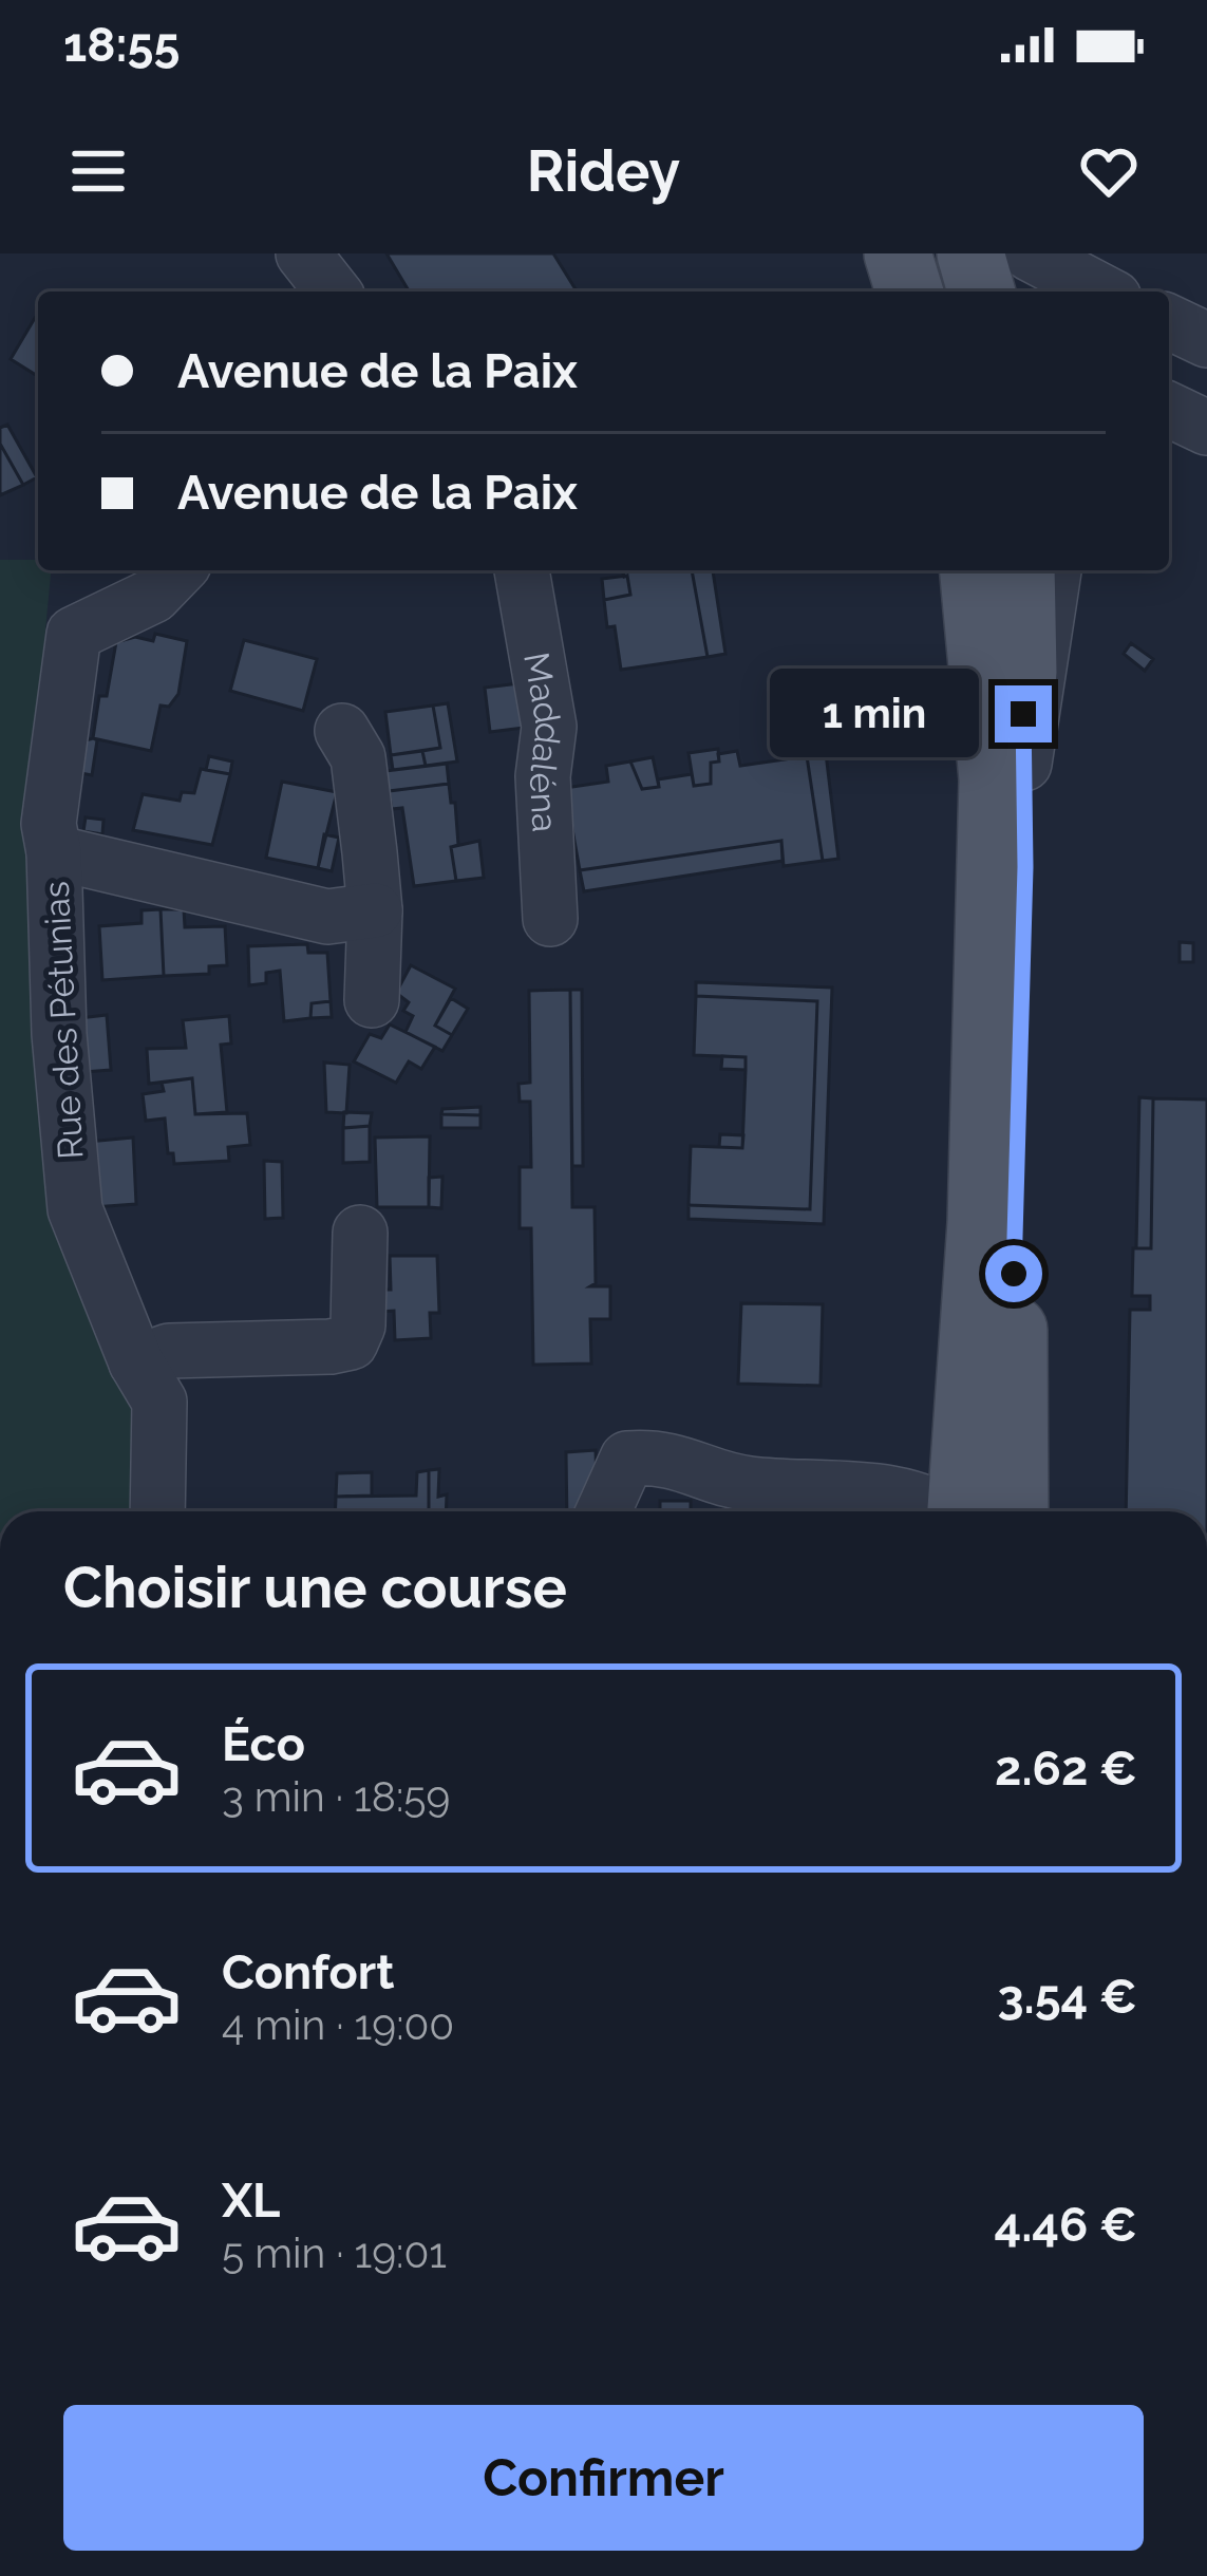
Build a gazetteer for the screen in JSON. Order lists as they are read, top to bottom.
{
  "streets": {
    "street": ["Maddaléna", "Rue des Pétunias"]
  },
  "page": {
    "status": "18:55",
    "header": "Ridey",
    "banner": ["Avenue de la Paix", "Avenue de la Paix"],
    "bubble": "1 min",
    "heading": "Choisir une course",
    "list": [
      {
        "name": "Éco",
        "note": "3 min · 18:59",
        "value": "2.62 €"
      },
      {
        "name": "Confort",
        "note": "4 min · 19:00",
        "value": "3.54 €"
      },
      {
        "name": "XL",
        "note": "5 min · 19:01",
        "value": "4.46 €"
      }
    ],
    "buttons": "Confirmer"
  }
}
